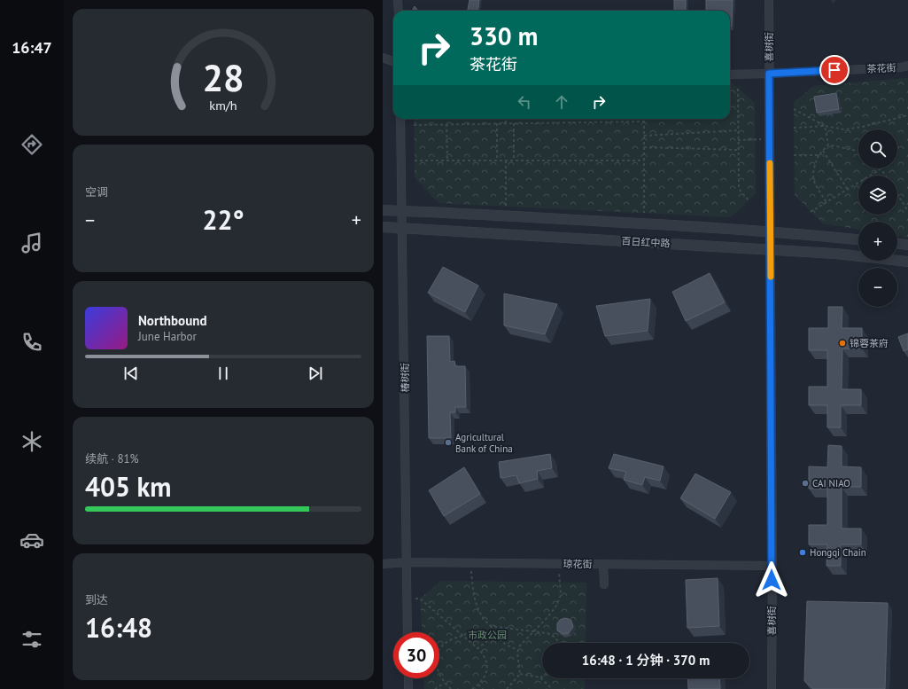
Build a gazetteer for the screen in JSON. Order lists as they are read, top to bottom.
{
  "streets": {
    "street": [
      "喜树街",
      "茶花街",
      "百日红中路",
      "椿树街",
      "琼花街"
    ]
  },
  "crossings": [
    ["喜树街", "茶花街"],
    ["喜树街", "百日红中路"],
    ["喜树街", "琼花街"],
    ["百日红中路", "椿树街"],
    ["椿树街", "琼花街"]
  ],
  "parks": ["市政公园"],
  "places": [
    "锦蓉茶府",
    "Agricultural Bank of China",
    "CAI NIAO",
    "Hongqi Chain"
  ],
  "page": {
    "tabs": "16:47",
    "turn": ["330 m", "茶花街"],
    "map_buttons": ["+", "−"],
    "tile": [
      "空调",
      ["续航 · 81%", "405 km"],
      ["到达", "16:48"]
    ],
    "heat": ["−", "22°", "+"],
    "song": ["Northbound", "June Harbor"],
    "limit": "30",
    "trip": "16:48 · 1 分钟 · 370 m",
    "gauge": ["28", "km/h"]
  }
}
